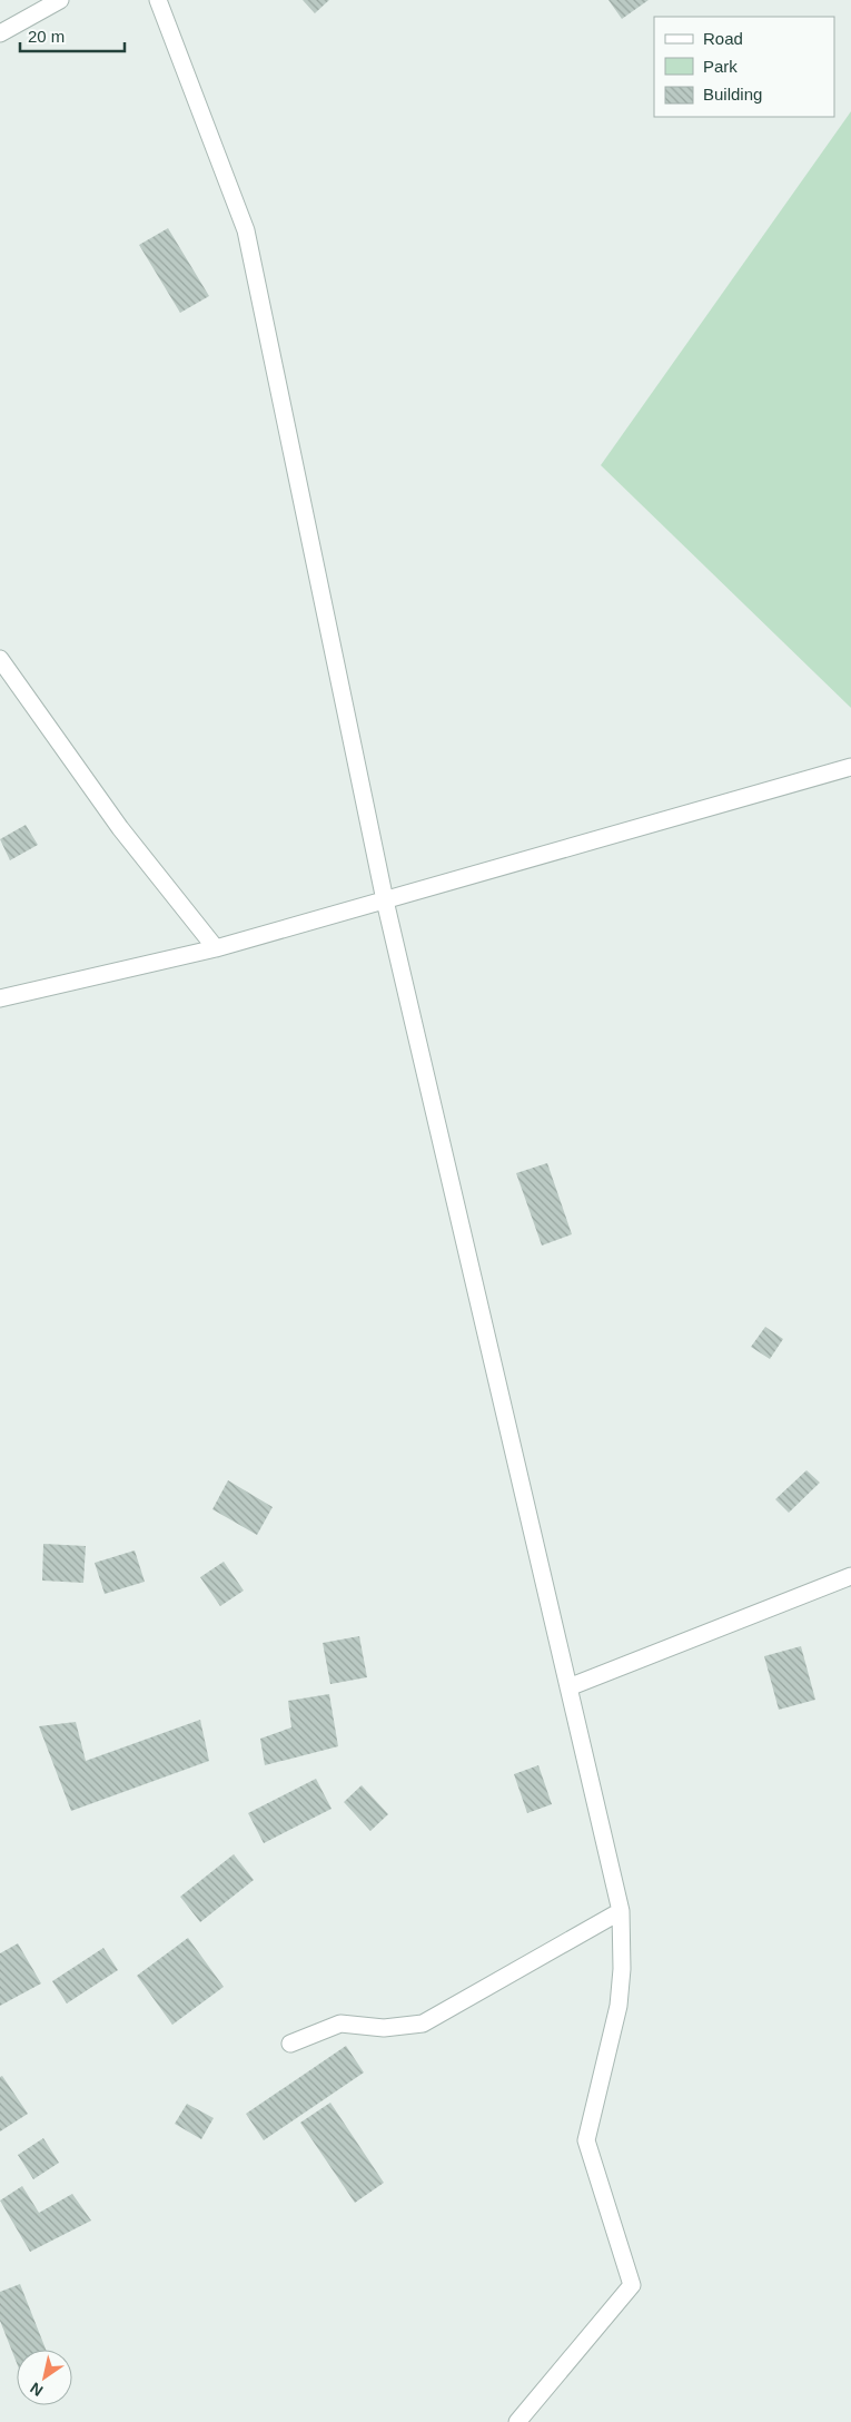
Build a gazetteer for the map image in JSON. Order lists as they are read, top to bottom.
{
  "legend": ["Road", "Park", "Building"],
  "scale_bar": "20 m",
  "north": "bottom left"
}
